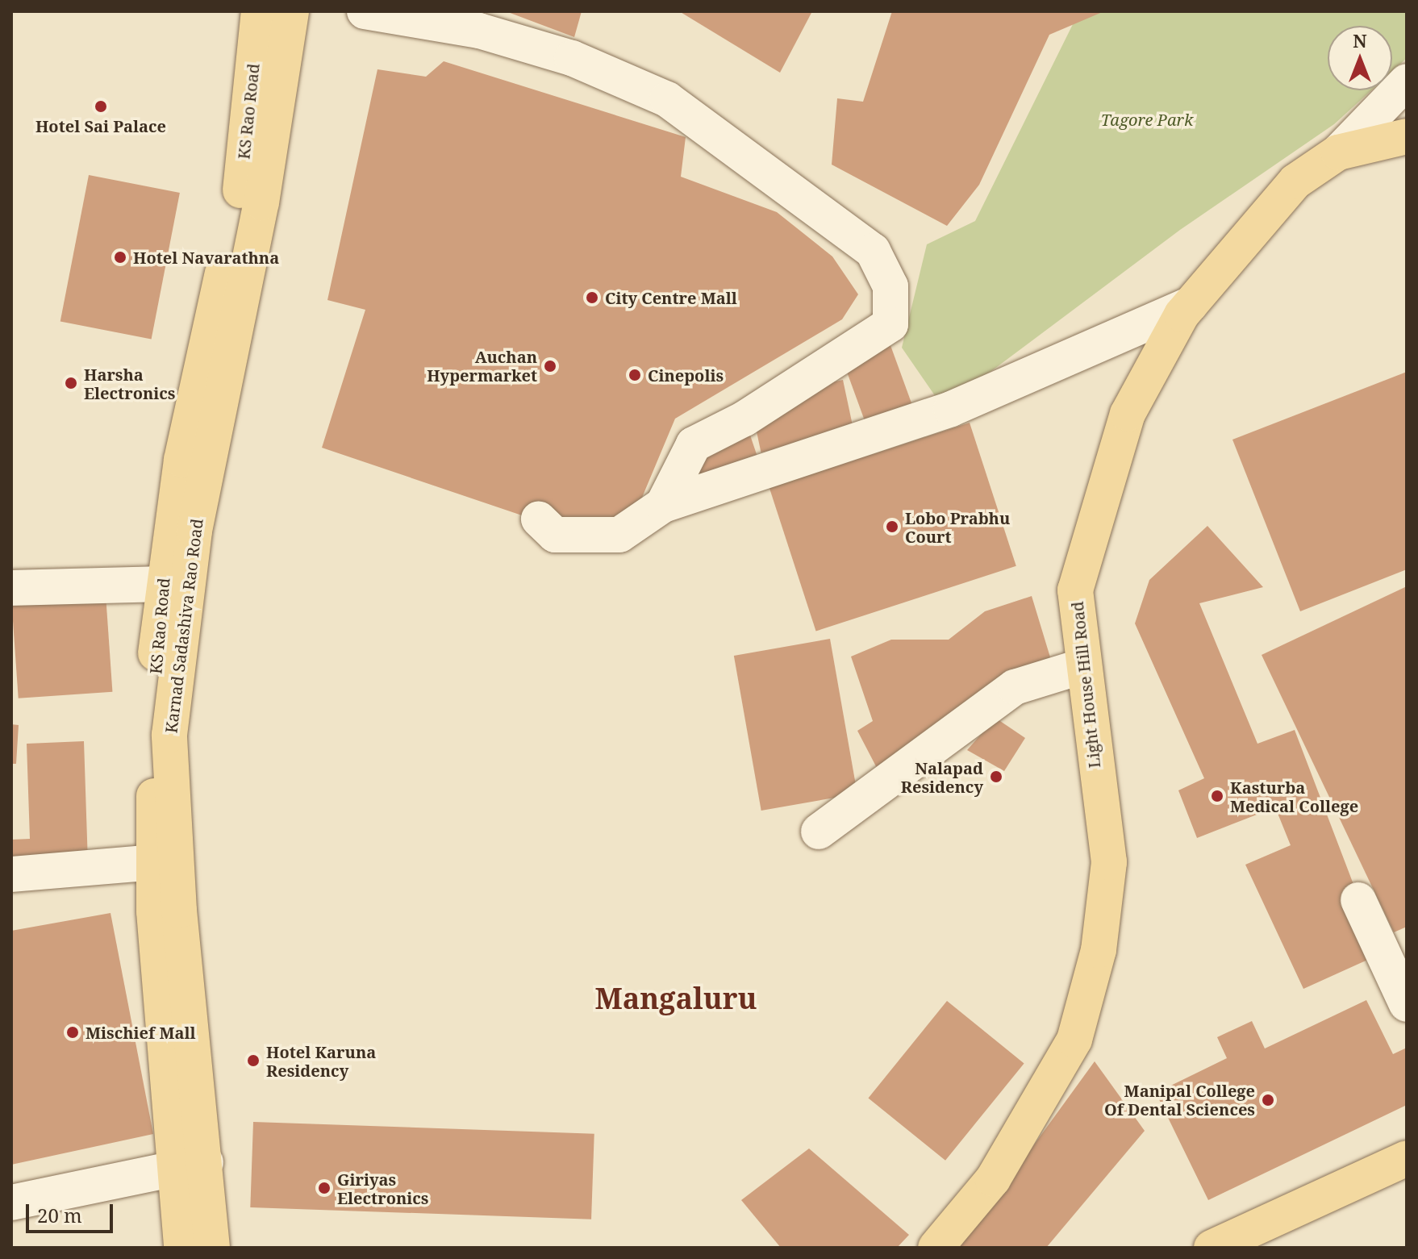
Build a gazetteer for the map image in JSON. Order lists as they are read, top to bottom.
{
  "streets": {
    "main road": ["KS Rao Road", "Karnad Sadashiva Rao Road", "Light House Hill Road"]
  },
  "crossings": [
    ["KS Rao Road", "Karnad Sadashiva Rao Road"]
  ],
  "districts": ["Mangaluru"],
  "parks": ["Tagore Park"],
  "places": [
    "Hotel Sai Palace",
    "Hotel Navarathna",
    "City Centre Mall",
    "Auchan Hypermarket",
    "Cinepolis",
    "Harsha Electronics",
    "Lobo Prabhu Court",
    "Nalapad Residency",
    "Kasturba Medical College",
    "Mischief Mall",
    "Hotel Karuna Residency",
    "Manipal College Of Dental Sciences",
    "Giriyas Electronics"
  ],
  "scale_bar": "20 m",
  "north": "top"
}
